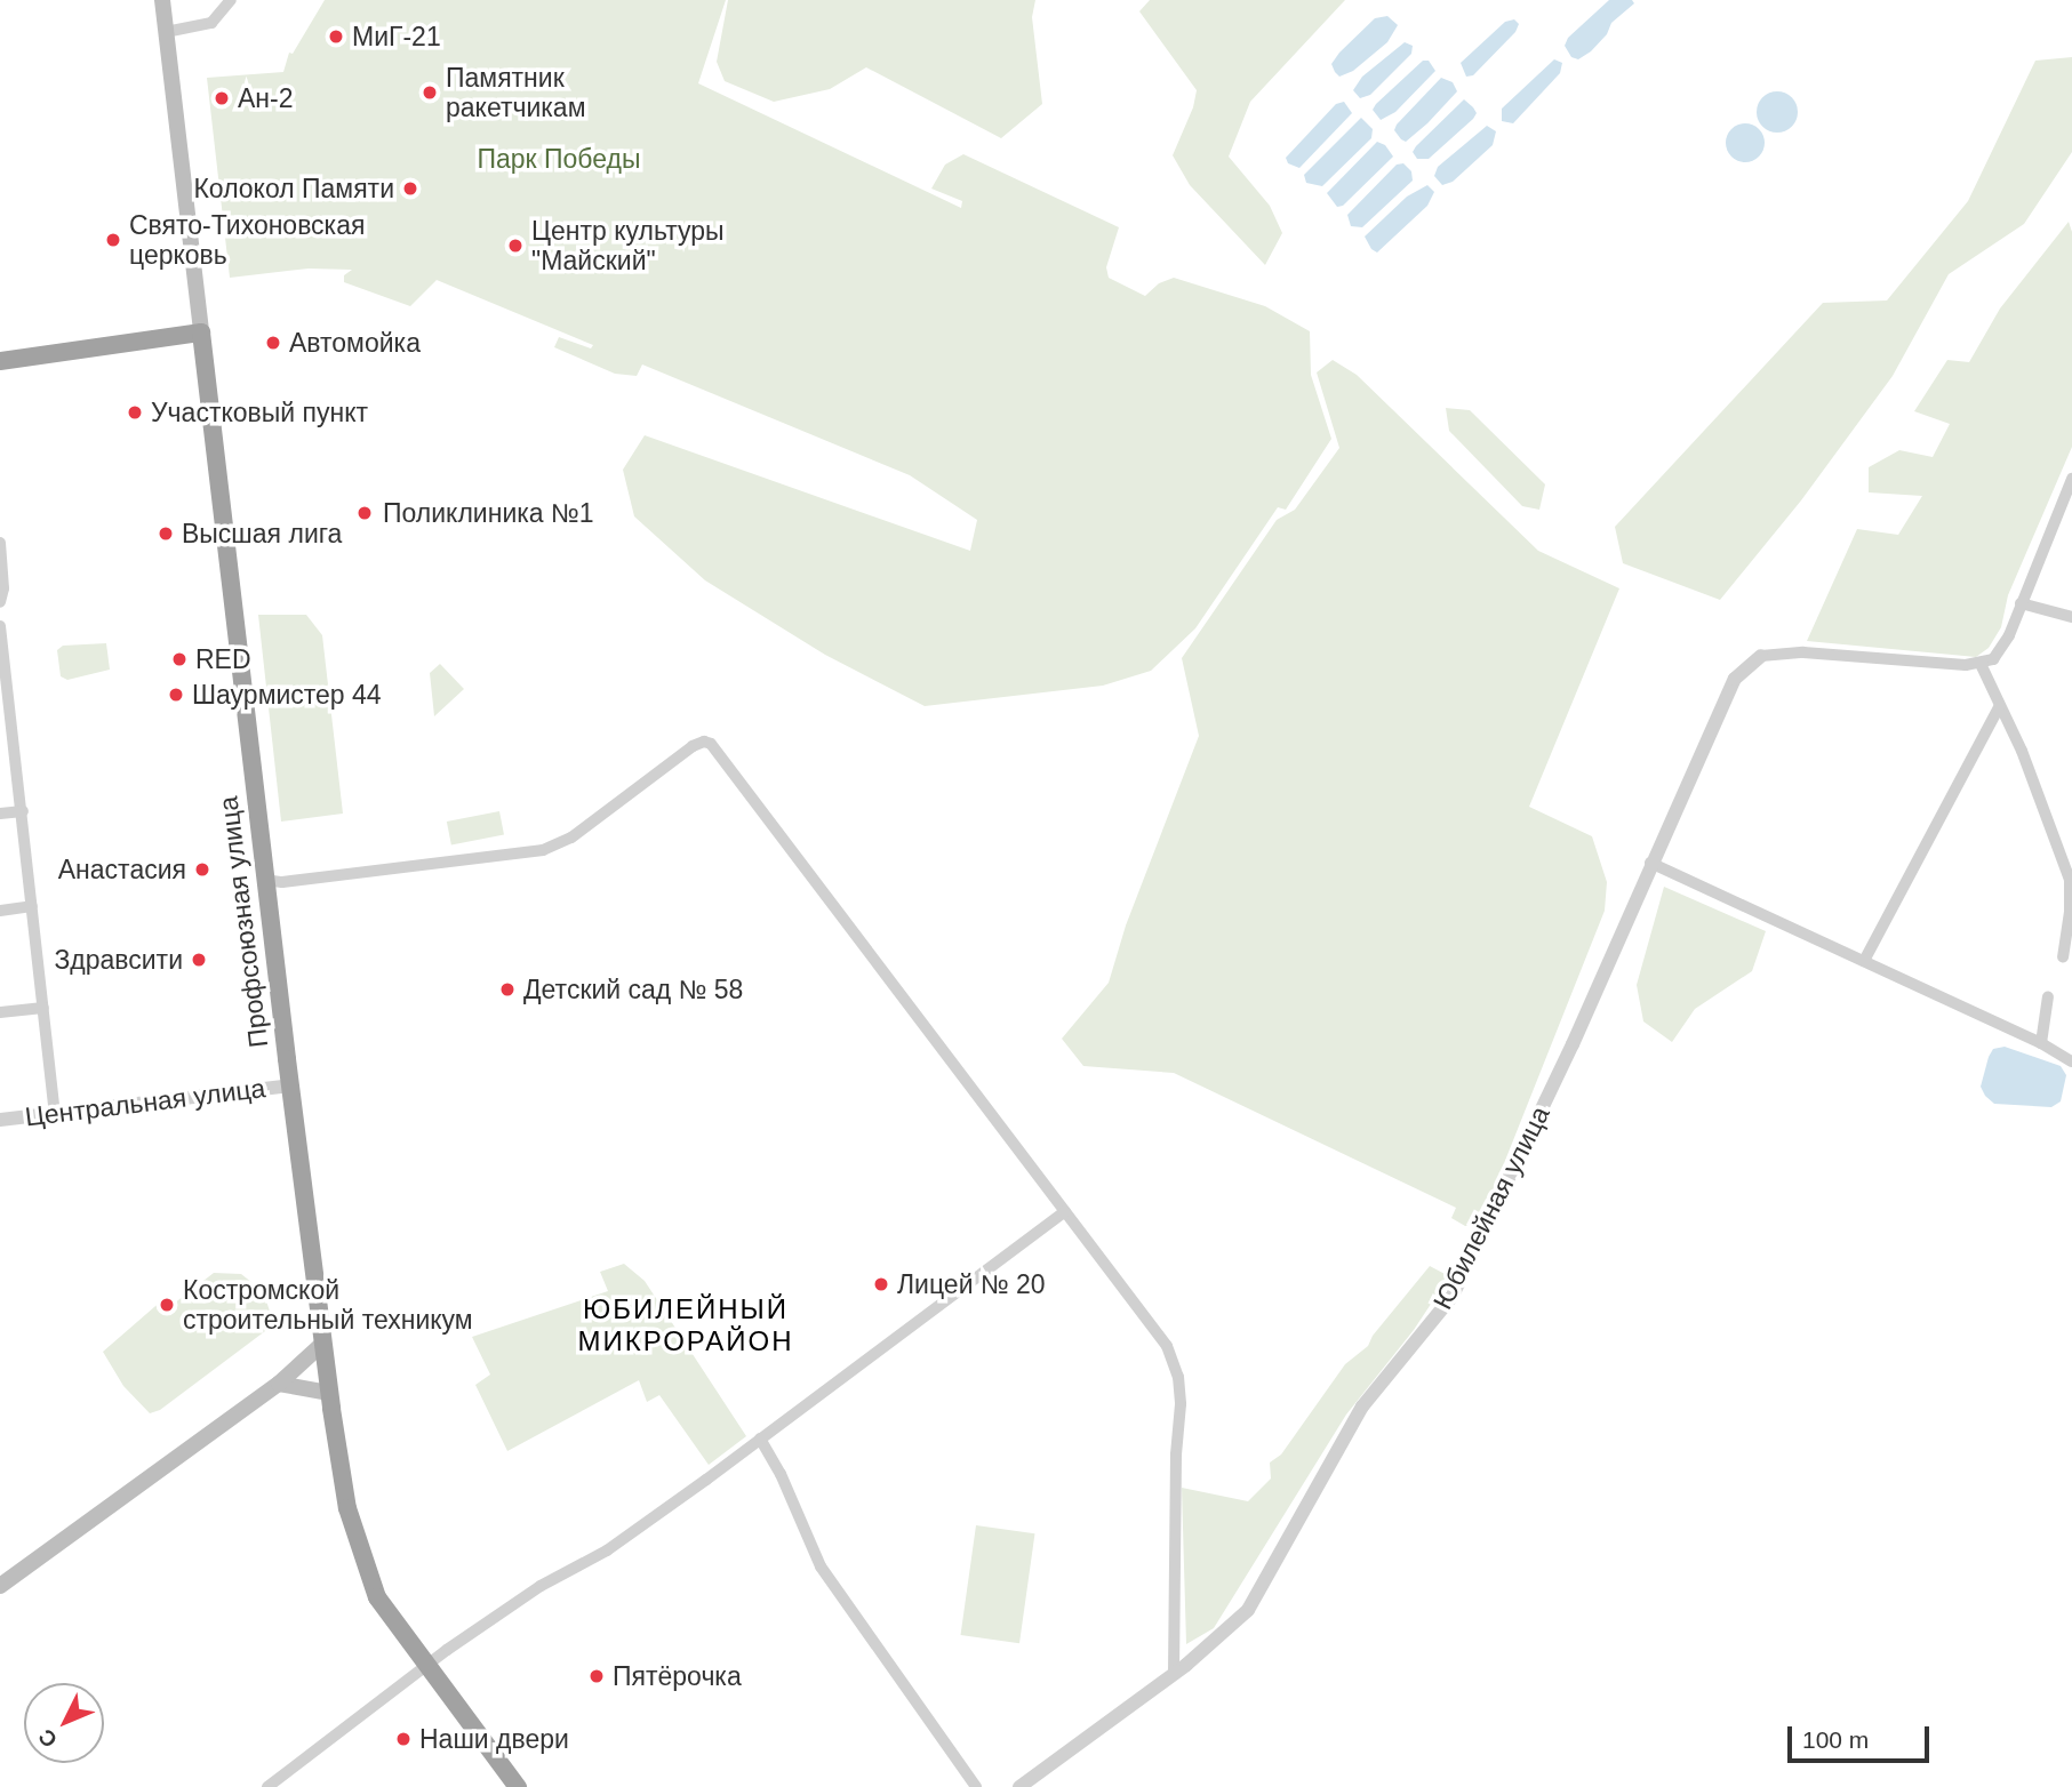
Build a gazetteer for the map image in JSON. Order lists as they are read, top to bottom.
{
  "streets": {
    "highway": ["Профсоюзная улица"],
    "street": ["Центральная улица", "Юбилейная улица"]
  },
  "crossings": [
    ["Профсоюзная улица", "Центральная улица"]
  ],
  "districts": ["ЮБИЛЕЙНЫЙ МИКРОРАЙОН"],
  "parks": ["Парк Победы"],
  "places": [
    "МиГ-21",
    "Памятник ракетчикам",
    "Ан-2",
    "Колокол Памяти",
    "Свято-Тихоновская церковь",
    "Центр культуры \"Майский\"",
    "Автомойка",
    "Участковый пункт",
    "Поликлиника №1",
    "Высшая лига",
    "RED",
    "Шаурмистер 44",
    "Анастасия",
    "Здравсити",
    "Детский сад № 58",
    "Лицей № 20",
    "Костромской строительный техникум",
    "Пятёрочка",
    "Наши двери"
  ],
  "scale_bar": "100 m",
  "north": "bottom left"
}
